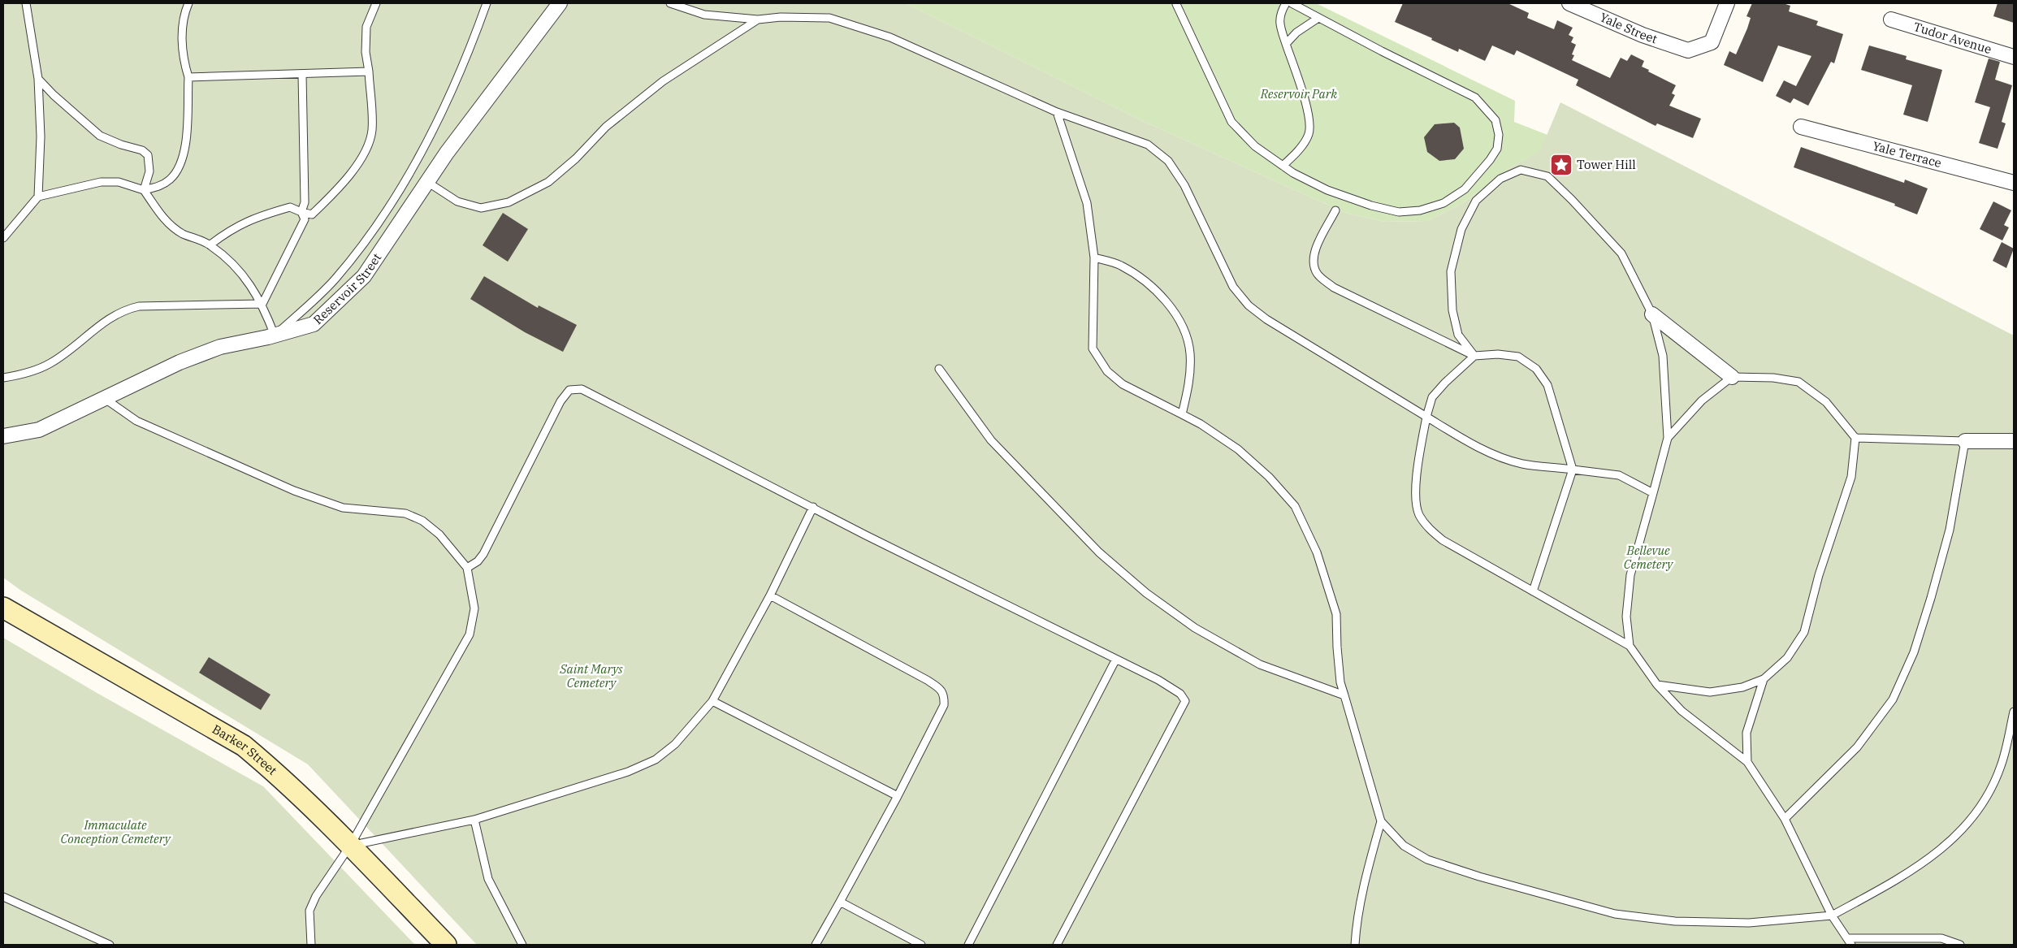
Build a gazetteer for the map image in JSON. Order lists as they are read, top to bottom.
{
  "streets": {
    "main road": ["Barker Street"],
    "street": [
      "Yale Street",
      "Tudor Avenue",
      "Yale Terrace",
      "Reservoir Street"
    ]
  },
  "parks": [
    "Reservoir Park",
    "Bellevue Cemetery",
    "Saint Marys Cemetery",
    "Immaculate Conception Cemetery"
  ],
  "places": {
    "place": ["Tower Hill"]
  }
}
